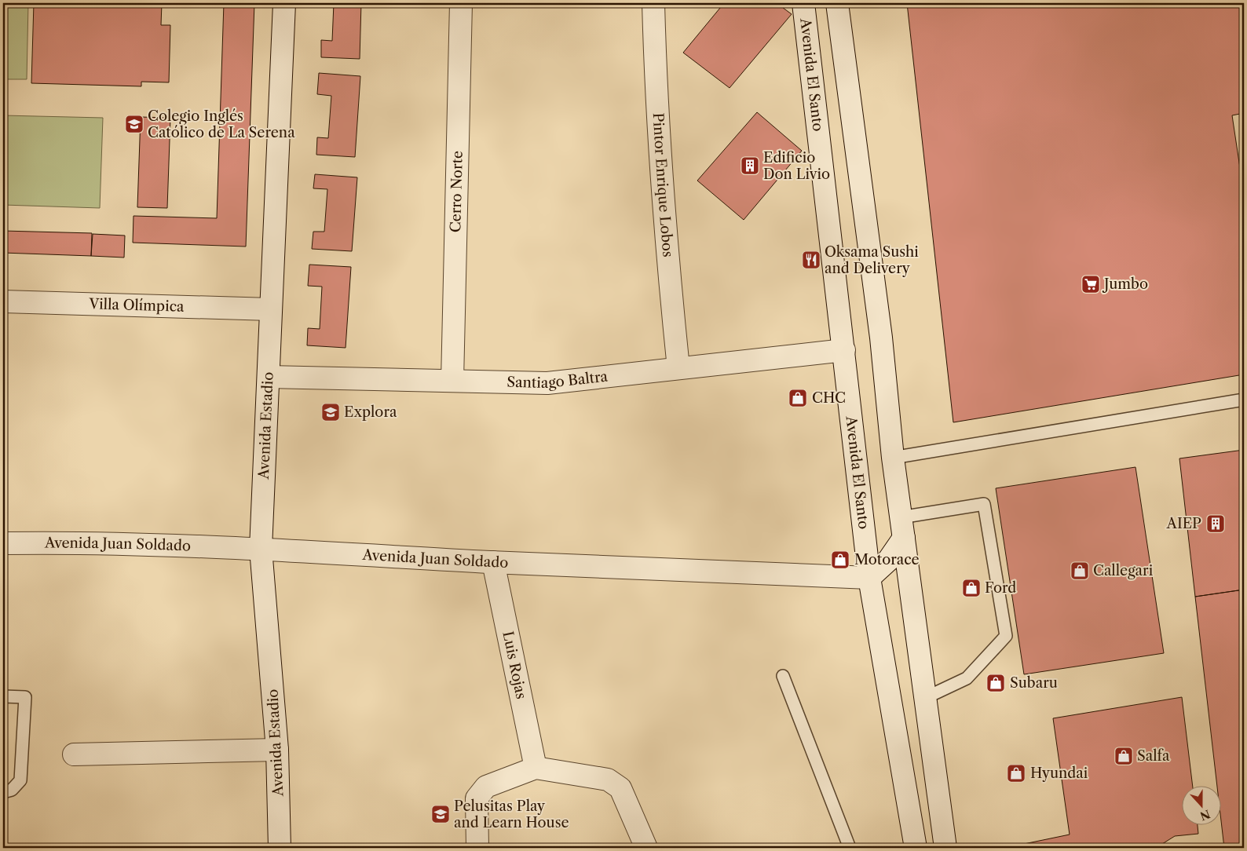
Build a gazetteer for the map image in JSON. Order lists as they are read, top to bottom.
{
  "streets": {
    "street": [
      "Avenida El Santo",
      "Pintor Enrique Lobos",
      "Cerro Norte",
      "Villa Olímpica",
      "Santiago Baltra",
      "Avenida Estadio",
      "Avenida Juan Soldado",
      "Luis Rojas"
    ]
  },
  "crossings": [
    ["Avenida El Santo", "Santiago Baltra"],
    ["Avenida El Santo", "Avenida Juan Soldado"],
    ["Pintor Enrique Lobos", "Santiago Baltra"],
    ["Cerro Norte", "Santiago Baltra"],
    ["Villa Olímpica", "Avenida Estadio"],
    ["Santiago Baltra", "Avenida Estadio"],
    ["Avenida Estadio", "Avenida Juan Soldado"],
    ["Avenida Juan Soldado", "Luis Rojas"]
  ],
  "places": {
    "school or university": ["Colegio Inglés Católico de La Serena", "Explora", "Pelusitas Play and Learn House"],
    "building": ["Edificio Don Livio", "AIEP"],
    "restaurant": ["Oksama Sushi and Delivery"],
    "supermarket": ["Jumbo"],
    "shop": [
      "CHC",
      "Motorace",
      "Callegari",
      "Ford",
      "Subaru",
      "Salfa",
      "Hyundai"
    ]
  },
  "north": "bottom"
}
